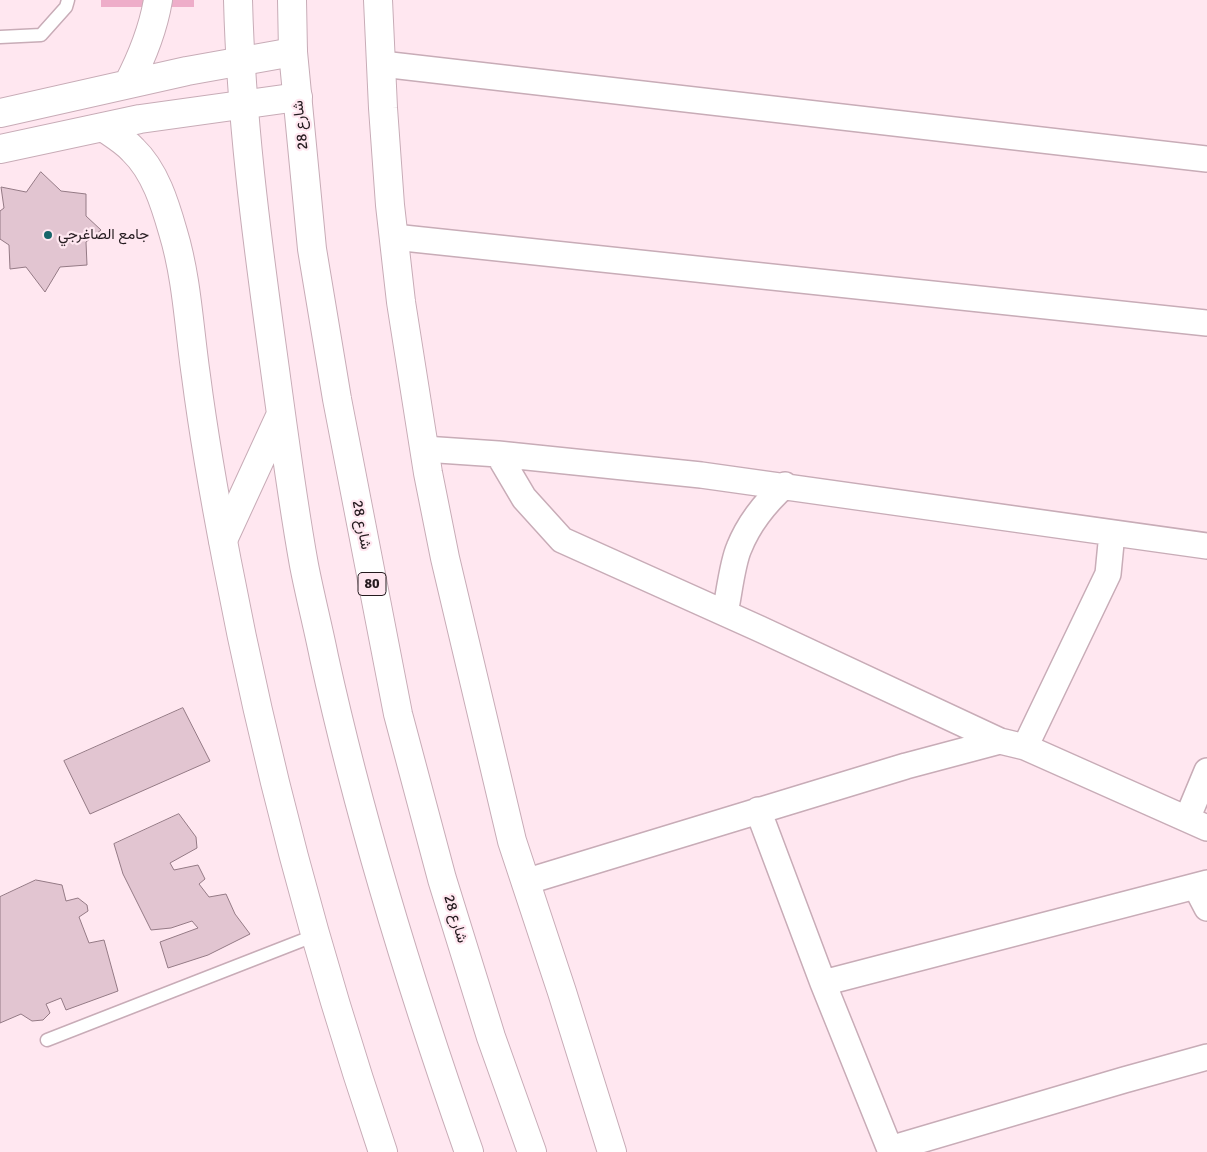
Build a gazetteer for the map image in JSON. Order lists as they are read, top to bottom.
{
  "streets": {
    "main road": ["شارع 28", "80"]
  },
  "places": ["جامع الصاغرجي"]
}
